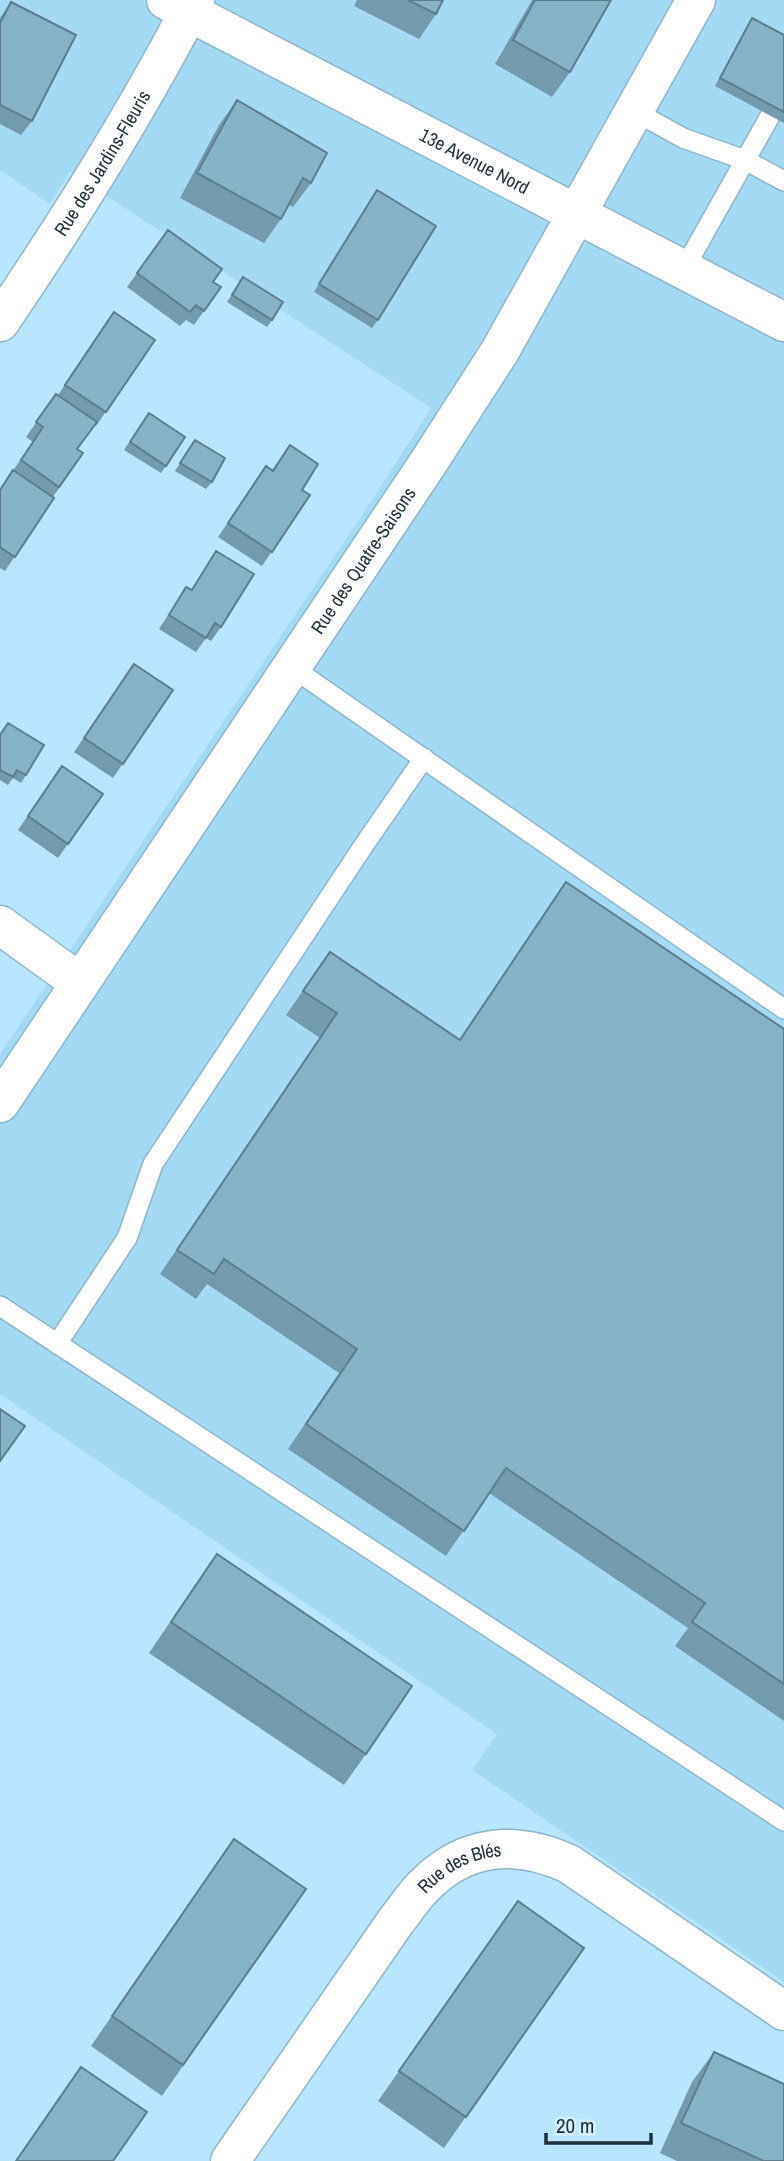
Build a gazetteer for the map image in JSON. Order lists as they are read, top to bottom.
{
  "streets": {
    "street": [
      "13e Avenue Nord",
      "Rue des Jardins-Fleuris",
      "Rue des Quatre-Saisons",
      "Rue des Blés"
    ]
  },
  "crossings": [
    ["13e Avenue Nord", "Rue des Jardins-Fleuris"],
    ["13e Avenue Nord", "Rue des Quatre-Saisons"]
  ],
  "scale_bar": "20 m"
}
